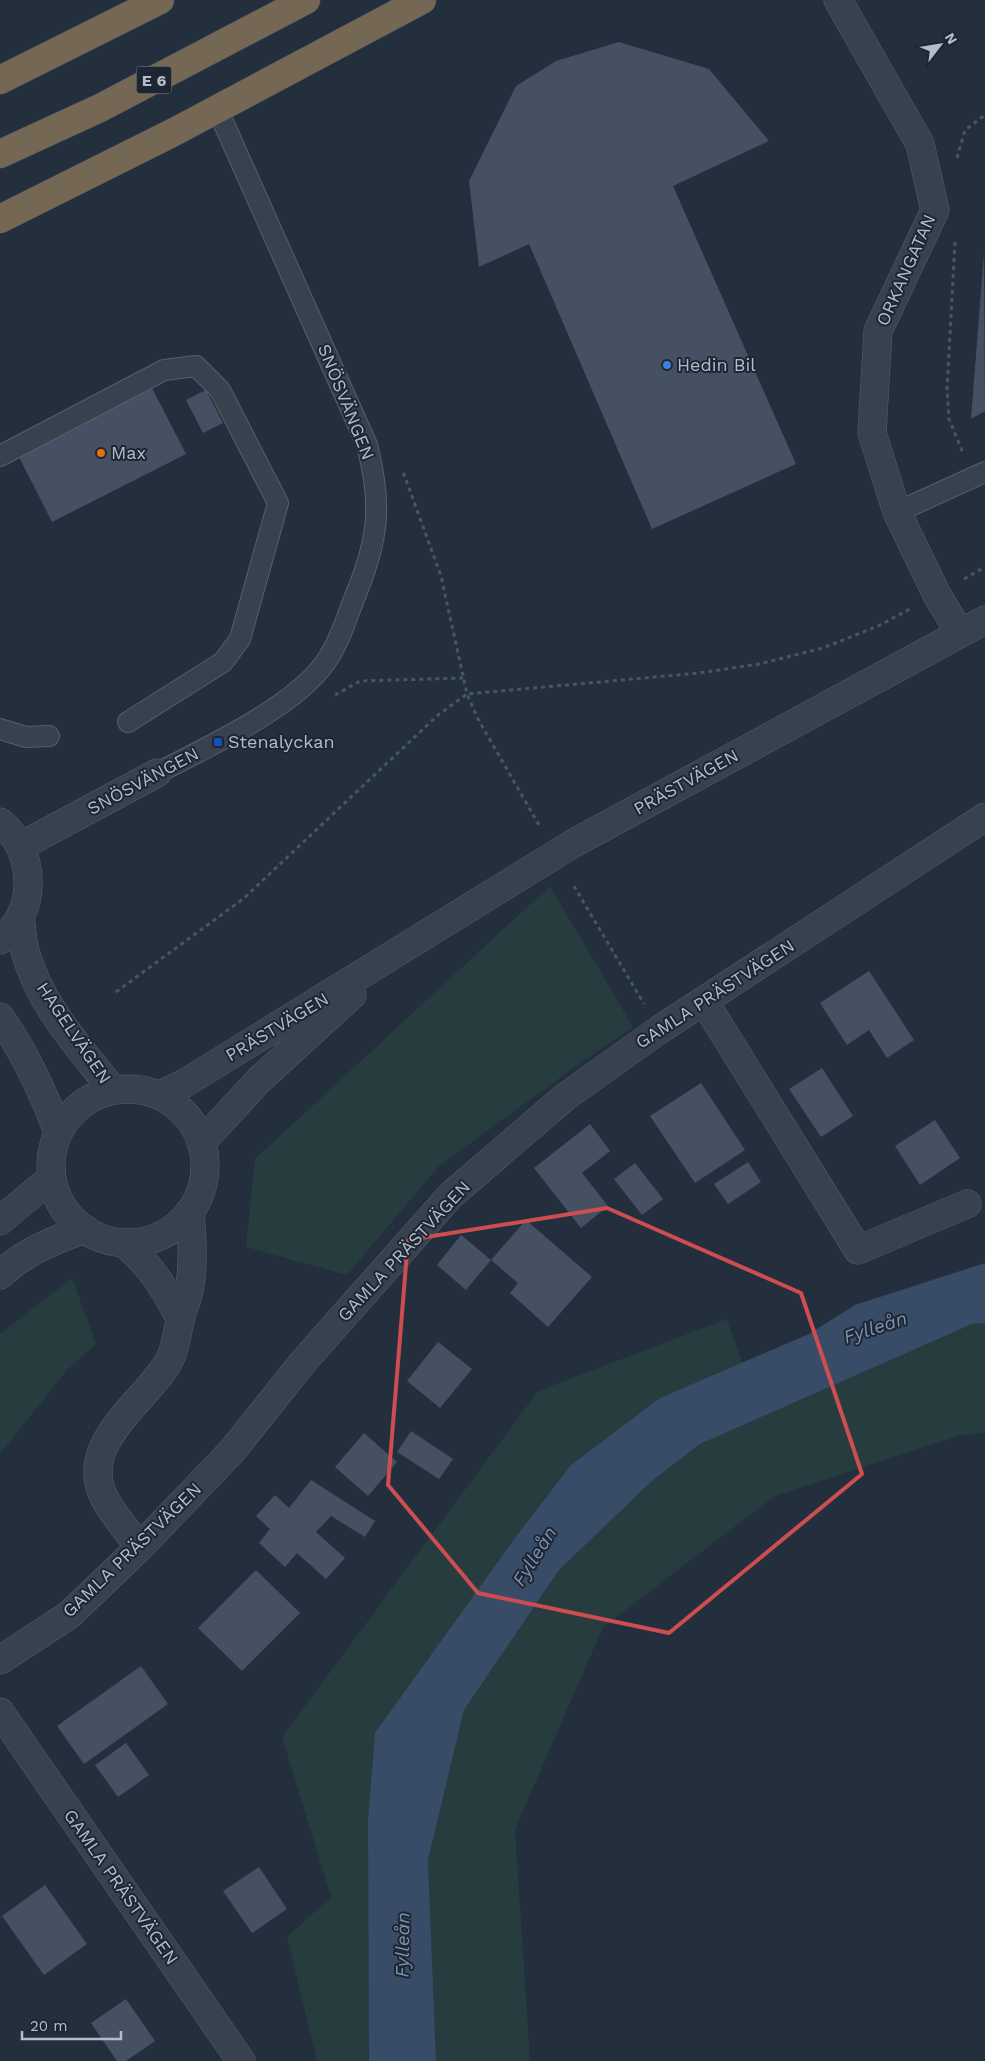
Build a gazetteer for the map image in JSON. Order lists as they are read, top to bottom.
{
  "streets": {
    "highway": ["E 6"],
    "street": [
      "ORKANGATAN",
      "SNÖSVÄNGEN",
      "PRÄSTVÄGEN",
      "GAMLA PRÄSTVÄGEN",
      "HAGELVÄGEN"
    ]
  },
  "crossings": [
    ["ORKANGATAN", "PRÄSTVÄGEN"],
    ["PRÄSTVÄGEN", "HAGELVÄGEN"]
  ],
  "water": ["Fylleån"],
  "places": {
    "other": ["Hedin Bil", "Max"],
    "transit": ["Stenalyckan"]
  },
  "scale_bar": "20 m",
  "north": "top right"
}
